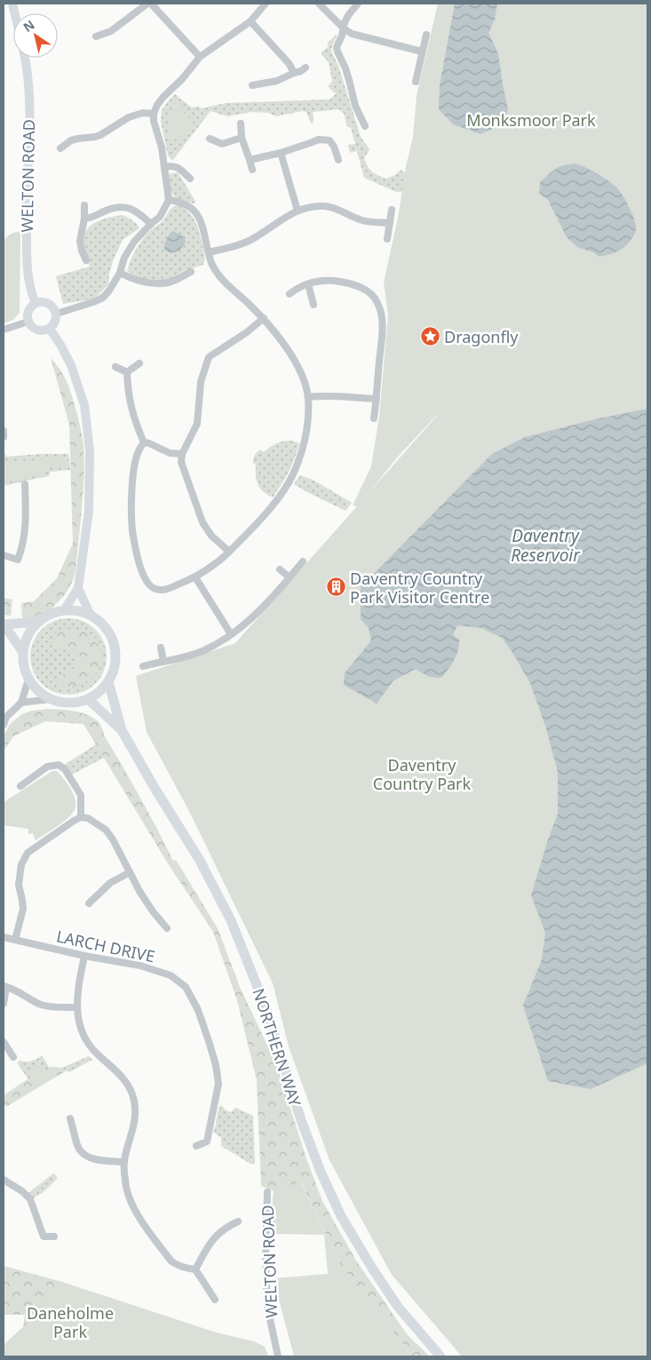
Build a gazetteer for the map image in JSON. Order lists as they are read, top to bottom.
{
  "streets": {
    "main road": ["NORTHERN WAY"],
    "street": ["WELTON ROAD", "LARCH DRIVE"]
  },
  "water": ["Daventry Reservoir"],
  "parks": ["Monksmoor Park", "Daventry Country Park", "Daneholme Park"],
  "places": {
    "place": ["Dragonfly"],
    "building": ["Daventry Country Park Visitor Centre"]
  },
  "north": "top left"
}
